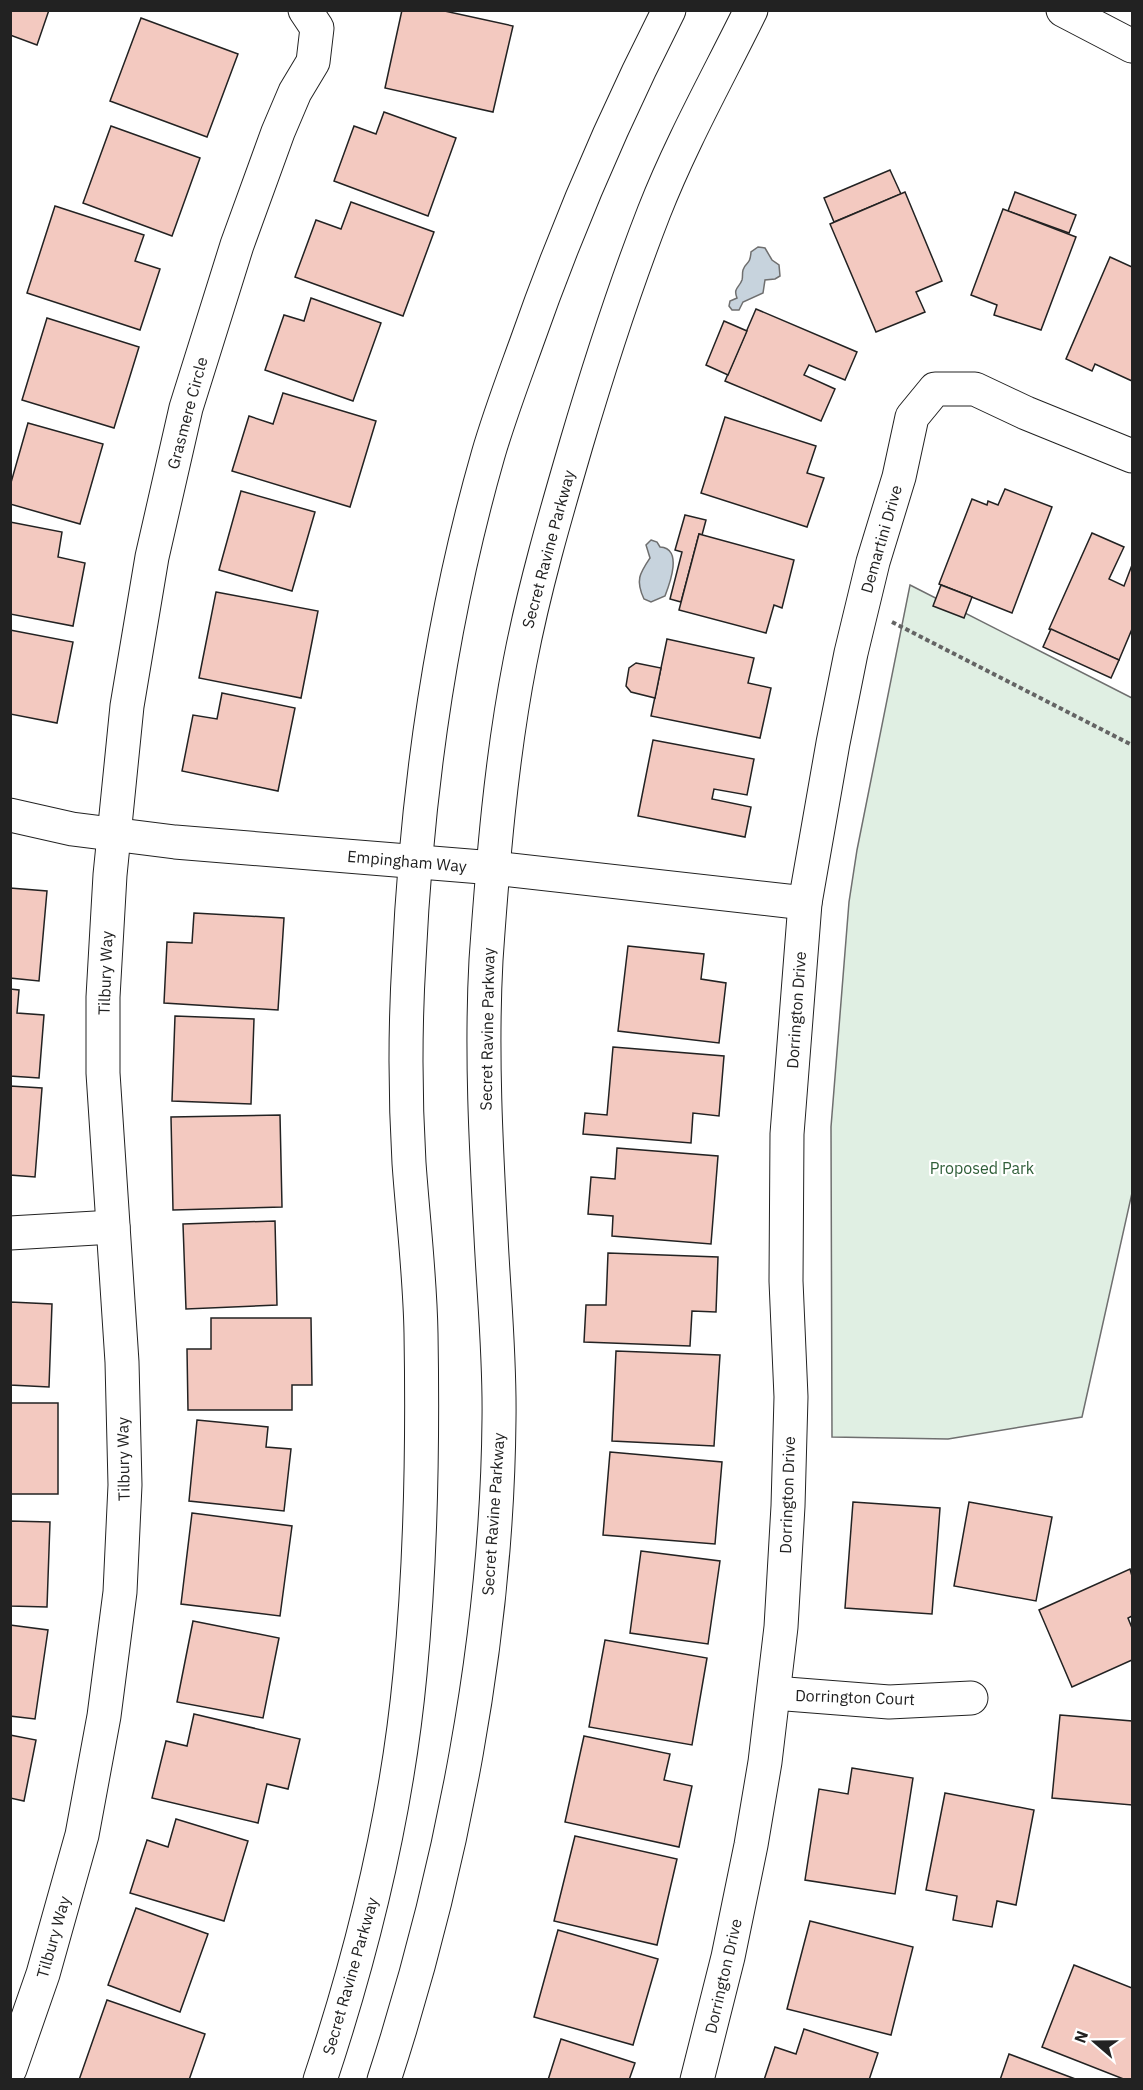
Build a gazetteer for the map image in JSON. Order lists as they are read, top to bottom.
{
  "streets": {
    "street": [
      "Grasmere Circle",
      "Demartini Drive",
      "Secret Ravine Parkway",
      "Empingham Way",
      "Tilbury Way",
      "Dorrington Drive",
      "Dorrington Court"
    ]
  },
  "crossings": [
    ["Grasmere Circle", "Empingham Way"],
    ["Grasmere Circle", "Tilbury Way"],
    ["Demartini Drive", "Empingham Way"],
    ["Demartini Drive", "Dorrington Drive"],
    ["Secret Ravine Parkway", "Empingham Way"],
    ["Empingham Way", "Tilbury Way"],
    ["Empingham Way", "Dorrington Drive"],
    ["Dorrington Drive", "Dorrington Court"]
  ],
  "parks": ["Proposed Park"],
  "north": "left"
}
